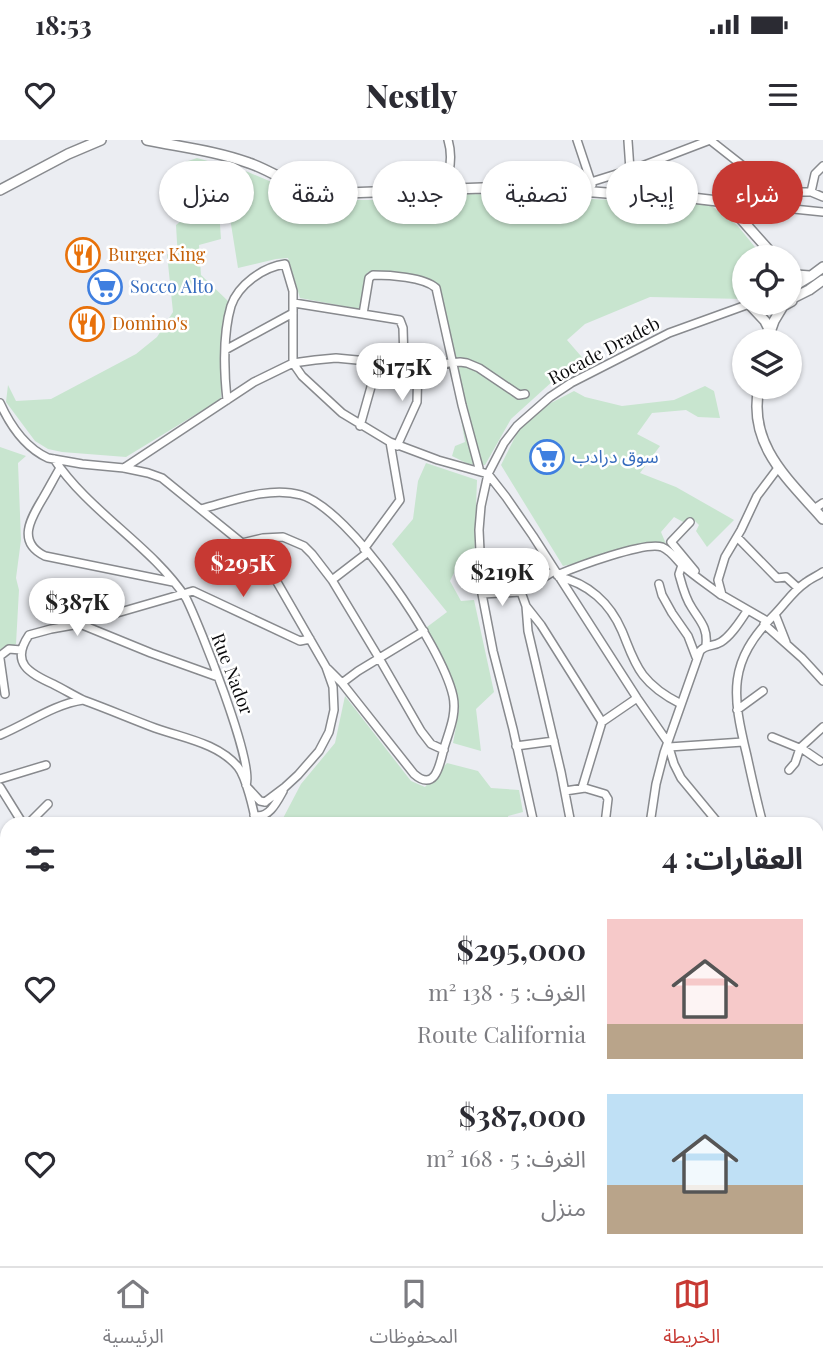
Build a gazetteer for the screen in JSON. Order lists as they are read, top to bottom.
{
  "streets": {
    "street": ["Rocade Dradeb", "Rue Nador"]
  },
  "places": {
    "restaurant": ["Burger King", "Domino's"],
    "supermarket": ["Socco Alto", "سوق درادب"]
  },
  "page": {
    "status": "18:53",
    "header": "Nestly",
    "chip": [
      "شراء",
      "إيجار",
      "تصفية",
      "جديد",
      "شقة",
      "منزل"
    ],
    "price": [
      "$175K",
      "$295K",
      "$219K",
      "$387K"
    ],
    "heading": "العقارات: 4",
    "list": [
      {
        "name": "$295,000",
        "note": "الغرف: 5 · 138 m² · Route California"
      },
      {
        "name": "$387,000",
        "note": "الغرف: 5 · 168 m² · منزل"
      }
    ],
    "tabs": ["الخريطة", "المحفوظات", "الرئيسية"]
  }
}
